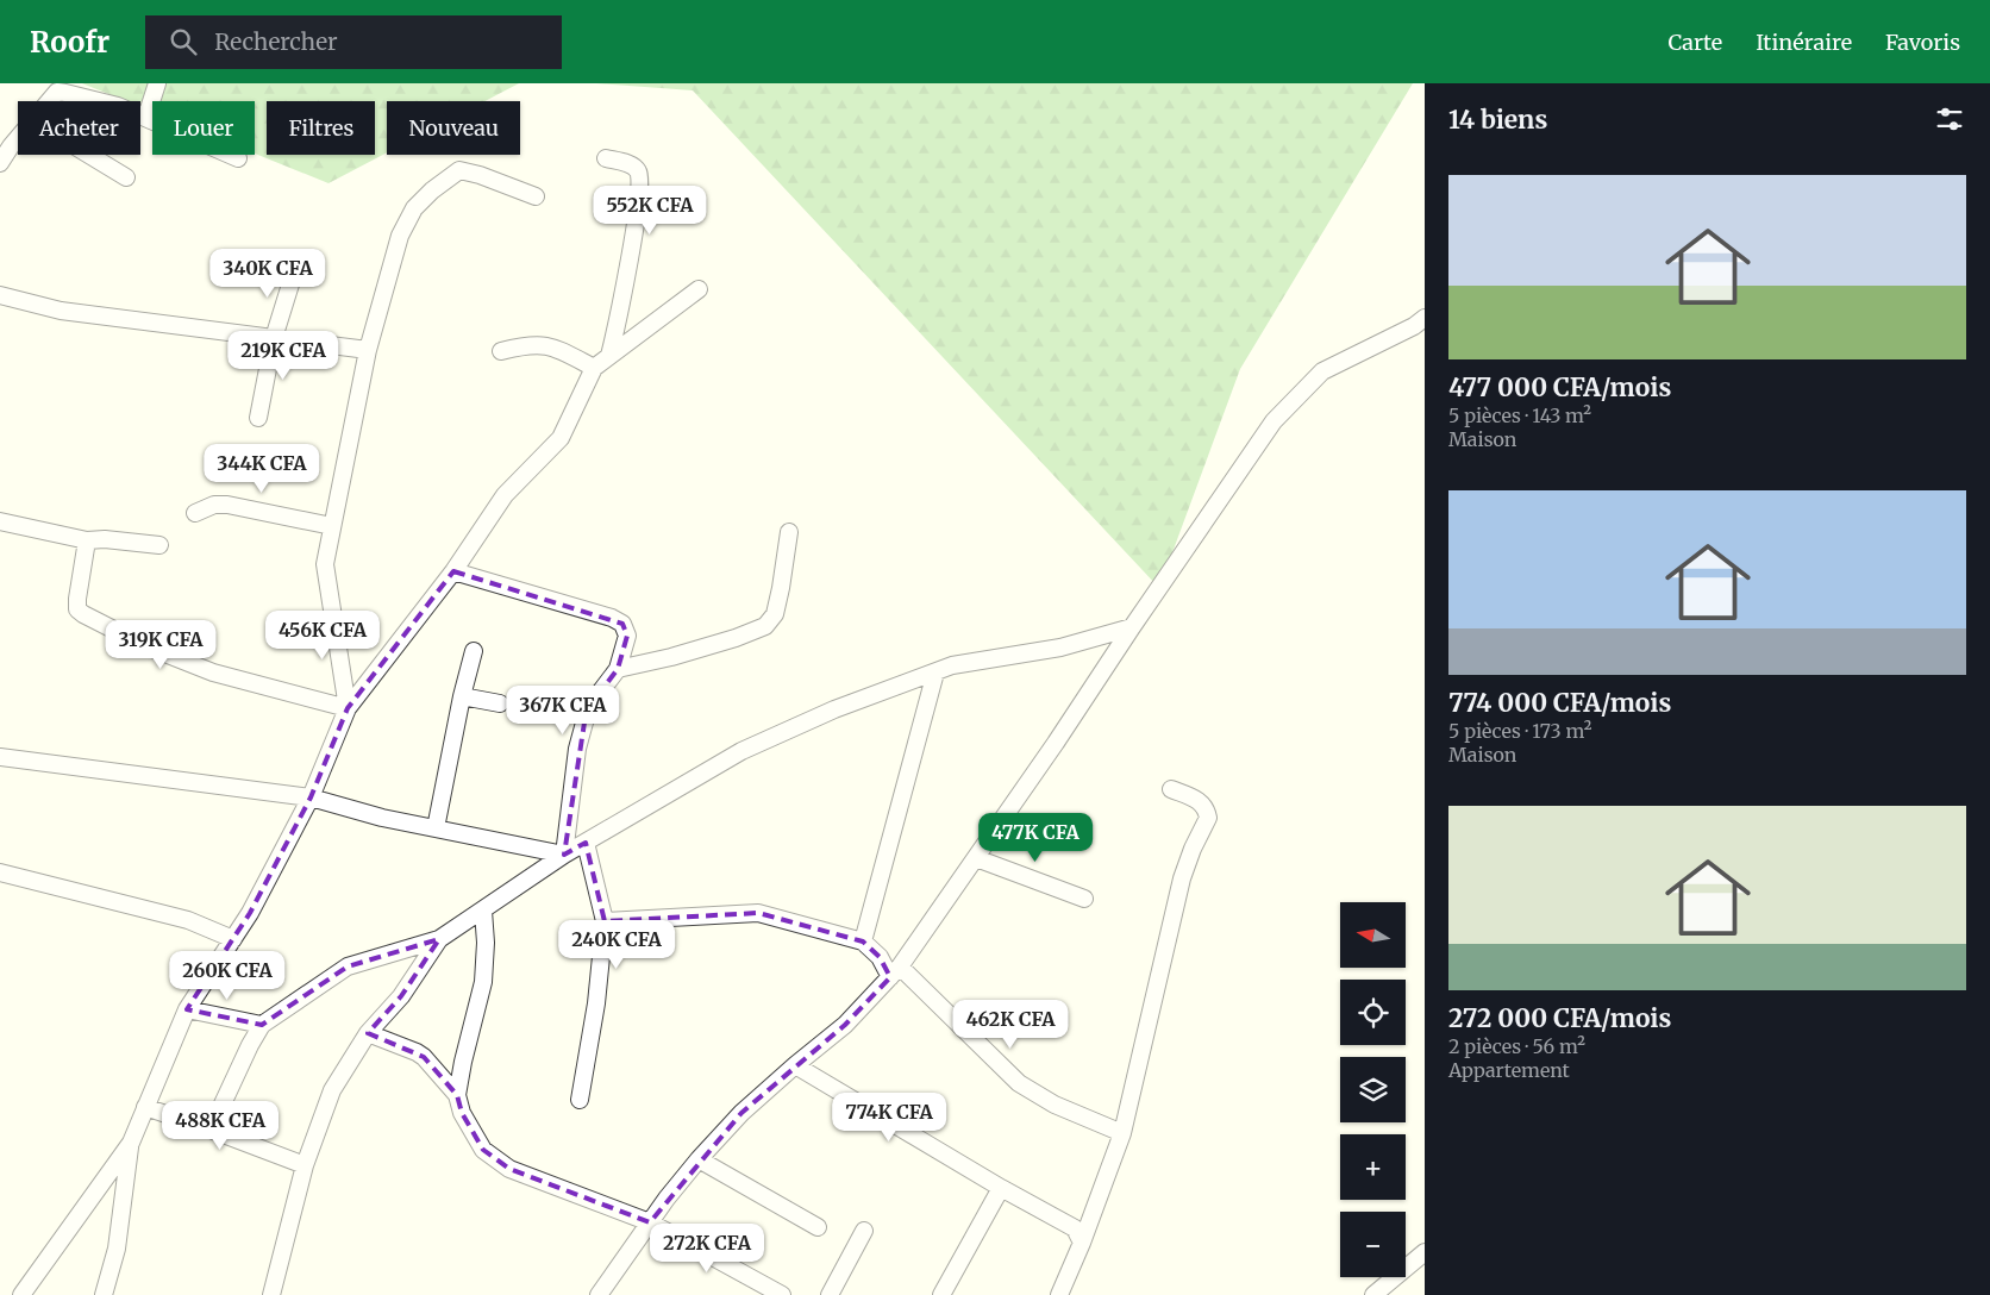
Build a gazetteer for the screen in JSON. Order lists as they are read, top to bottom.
{
  "north": "left",
  "page": {
    "header": "Roofr",
    "search": "Rechercher",
    "nav": ["Carte", "Itinéraire", "Favoris"],
    "heading": "14 biens",
    "chip": [
      "Acheter",
      "Louer",
      "Filtres",
      "Nouveau"
    ],
    "list": [
      {
        "name": "477 000 CFA/mois",
        "note": "5 pièces · 143 m² · Maison"
      },
      {
        "name": "774 000 CFA/mois",
        "note": "5 pièces · 173 m² · Maison"
      },
      {
        "name": "272 000 CFA/mois",
        "note": "2 pièces · 56 m² · Appartement"
      }
    ],
    "price": [
      "552K CFA",
      "340K CFA",
      "219K CFA",
      "344K CFA",
      "456K CFA",
      "319K CFA",
      "367K CFA",
      "477K CFA",
      "240K CFA",
      "260K CFA",
      "462K CFA",
      "774K CFA",
      "488K CFA",
      "272K CFA"
    ],
    "map_buttons": ["+", "−"]
  }
}
